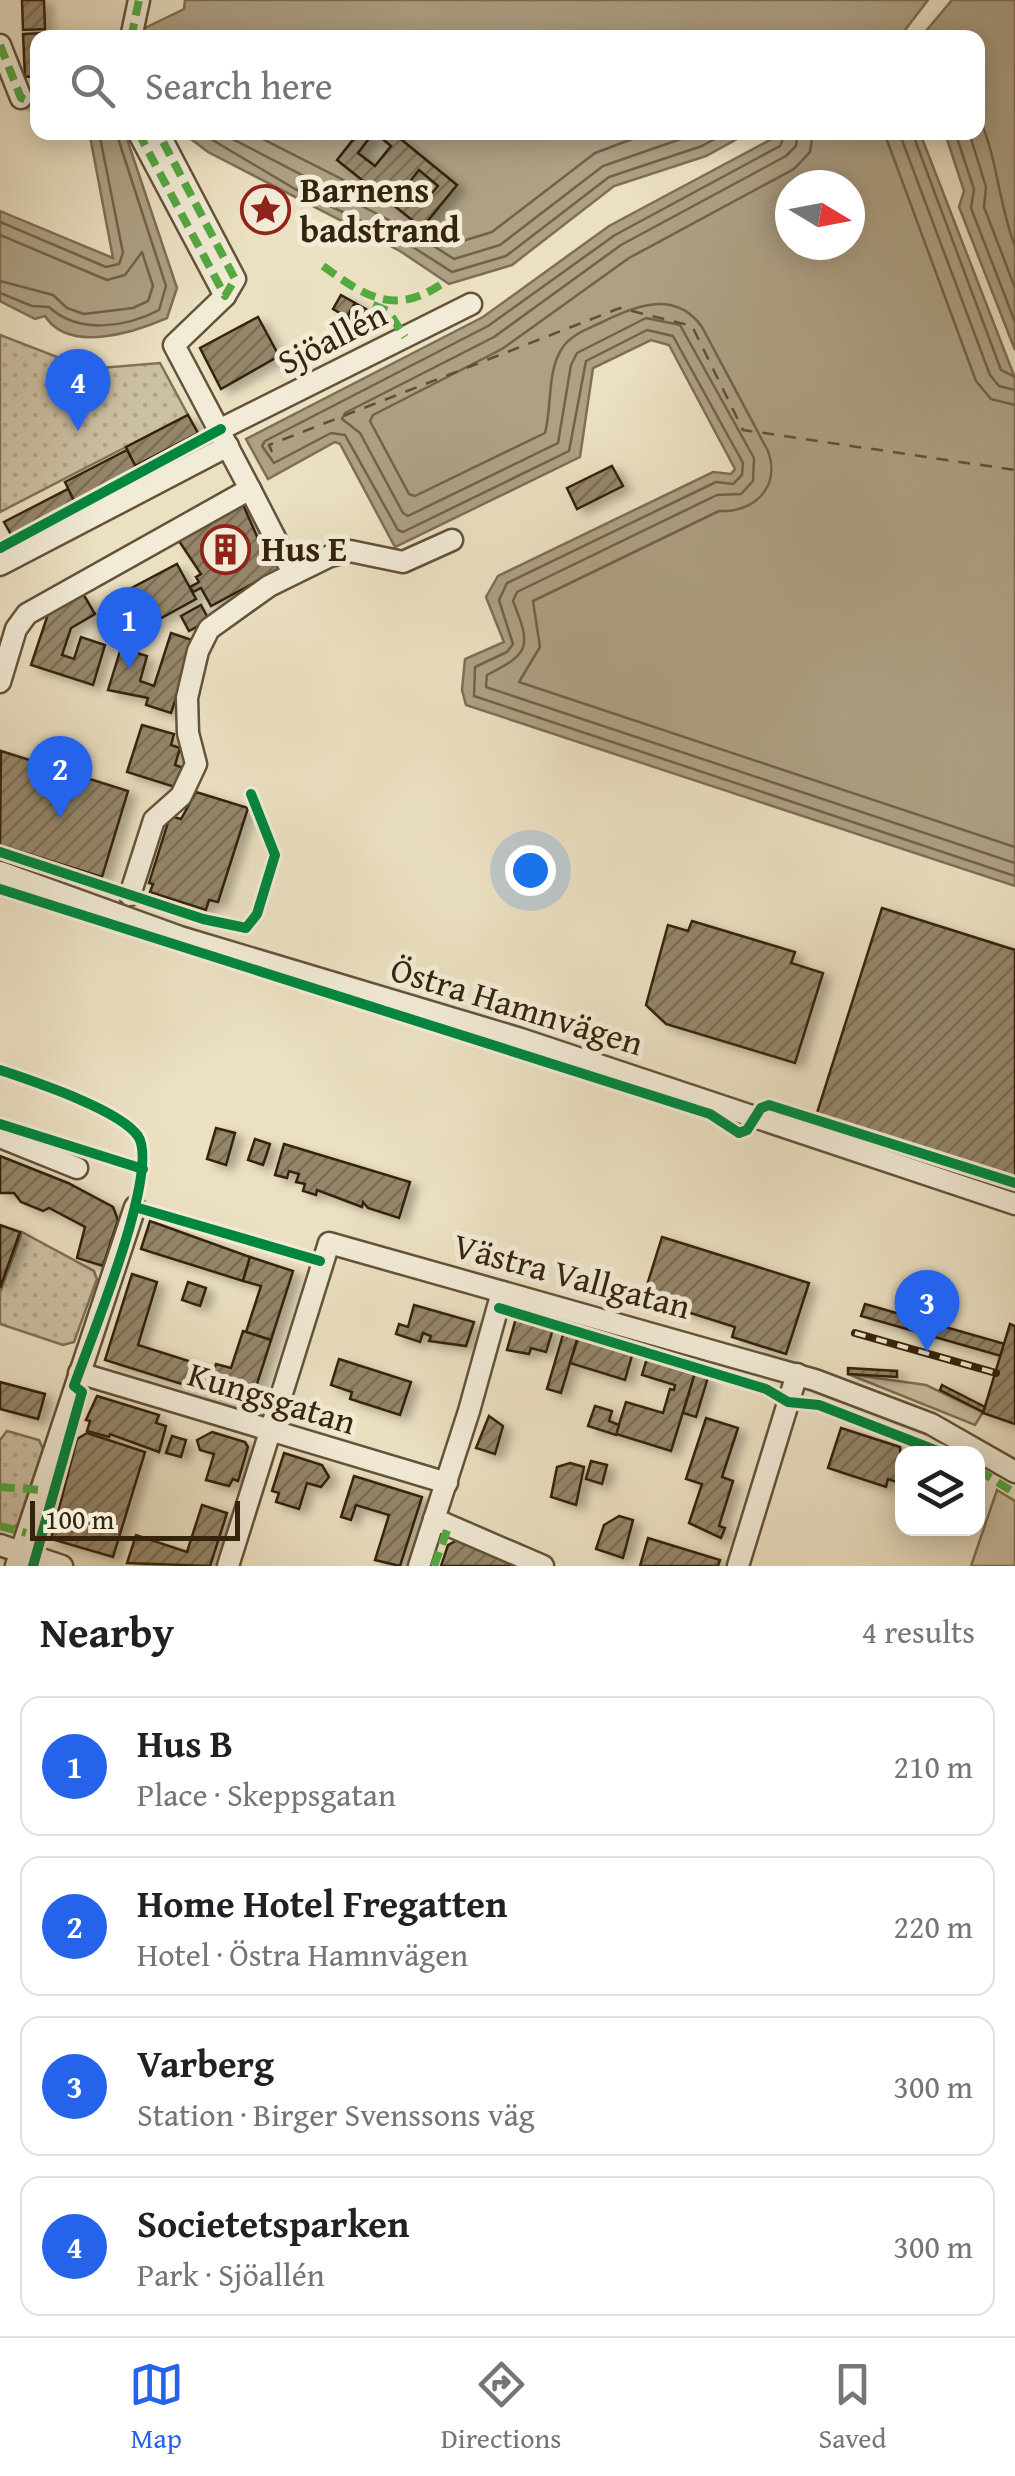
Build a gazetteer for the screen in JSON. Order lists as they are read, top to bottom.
{
  "streets": {
    "street": [
      "Sjöallén",
      "Östra Hamnvägen",
      "Västra Vallgatan",
      "Kungsgatan"
    ]
  },
  "crossings": [
    ["Västra Vallgatan", "Kungsgatan"]
  ],
  "places": {
    "place": ["Barnens badstrand"],
    "building": ["Hus E"]
  },
  "scale_bar": "100 m",
  "north": "right",
  "page": {
    "search": "Search here",
    "pins": [
      "4",
      "1",
      "2",
      "3"
    ],
    "scale": "100 m",
    "heading": ["Nearby", "4 results"],
    "list": [
      {
        "mark": "1",
        "name": "Hus B",
        "note": "Place · Skeppsgatan",
        "value": "210 m"
      },
      {
        "mark": "2",
        "name": "Home Hotel Fregatten",
        "note": "Hotel · Östra Hamnvägen",
        "value": "220 m"
      },
      {
        "mark": "3",
        "name": "Varberg",
        "note": "Station · Birger Svenssons väg",
        "value": "300 m"
      },
      {
        "mark": "4",
        "name": "Societetsparken",
        "note": "Park · Sjöallén",
        "value": "300 m"
      }
    ],
    "nav": ["Map", "Directions", "Saved"]
  }
}
